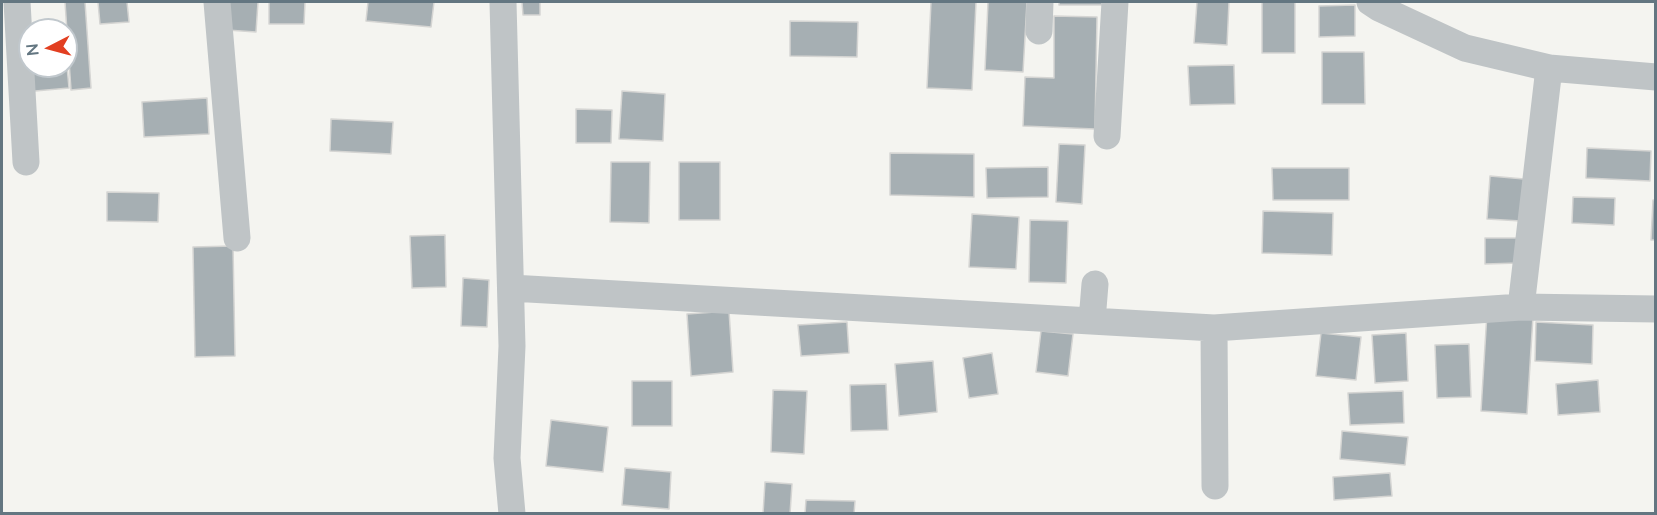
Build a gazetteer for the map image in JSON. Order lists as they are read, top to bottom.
{
  "north": "left"
}
